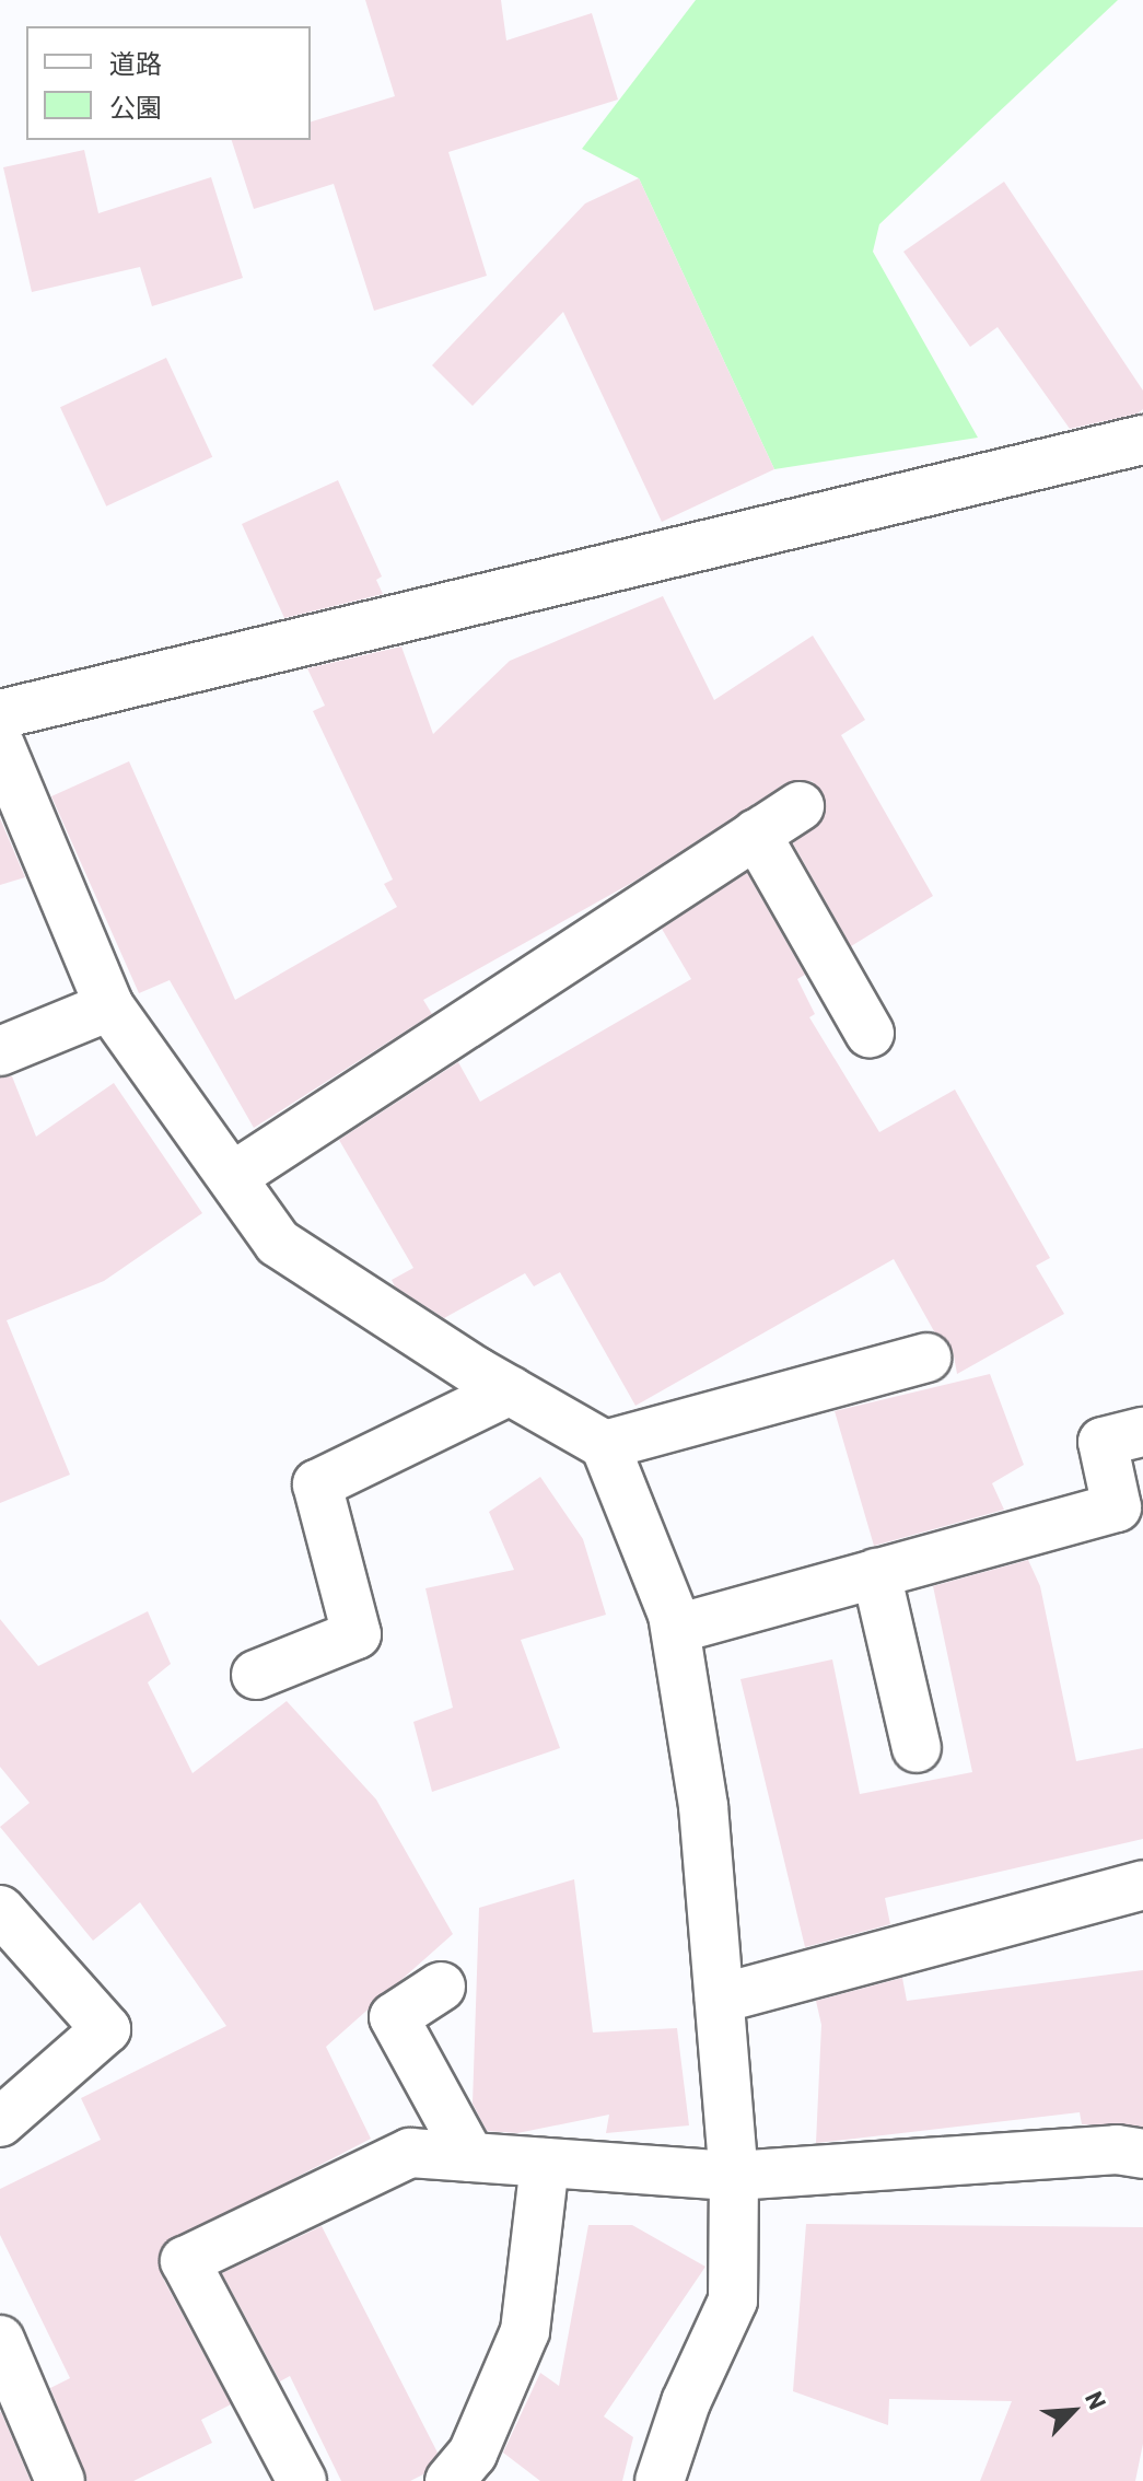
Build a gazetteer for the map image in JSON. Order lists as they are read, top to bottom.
{
  "legend": ["道路", "公園"],
  "north": "top right"
}
